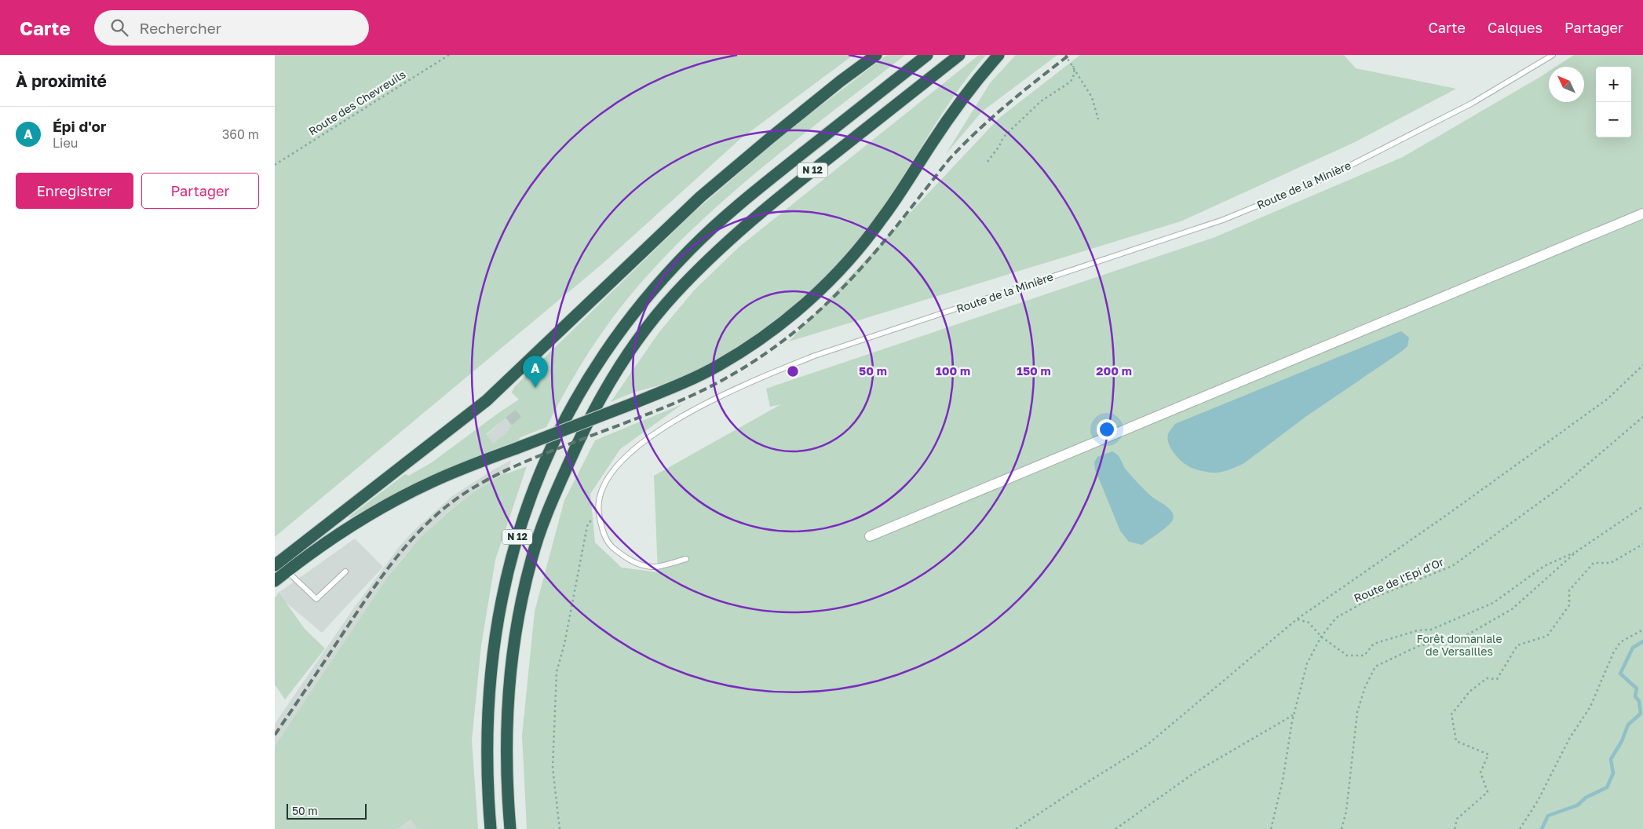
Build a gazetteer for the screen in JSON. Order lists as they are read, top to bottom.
{
  "streets": {
    "highway": ["N 12"],
    "lane": ["Route de la Minière"],
    "path": ["Route des Chevreuils", "Route de l'Epi d'Or"]
  },
  "parks": ["Forêt domaniale de Versailles"],
  "scale_bar": "50 m",
  "north": "top left",
  "page": {
    "header": "Carte",
    "search": "Rechercher",
    "nav": ["Carte", "Calques", "Partager"],
    "heading": "À proximité",
    "map_buttons": ["+", "−"],
    "list": [
      {
        "mark": "A",
        "name": "Épi d'or",
        "note": "Lieu",
        "value": "360 m"
      }
    ],
    "buttons": ["Enregistrer", "Partager"],
    "pins": "A",
    "scale": "50 m"
  },
  "rings": [
    "50 m",
    "100 m",
    "150 m",
    "200 m"
  ]
}
